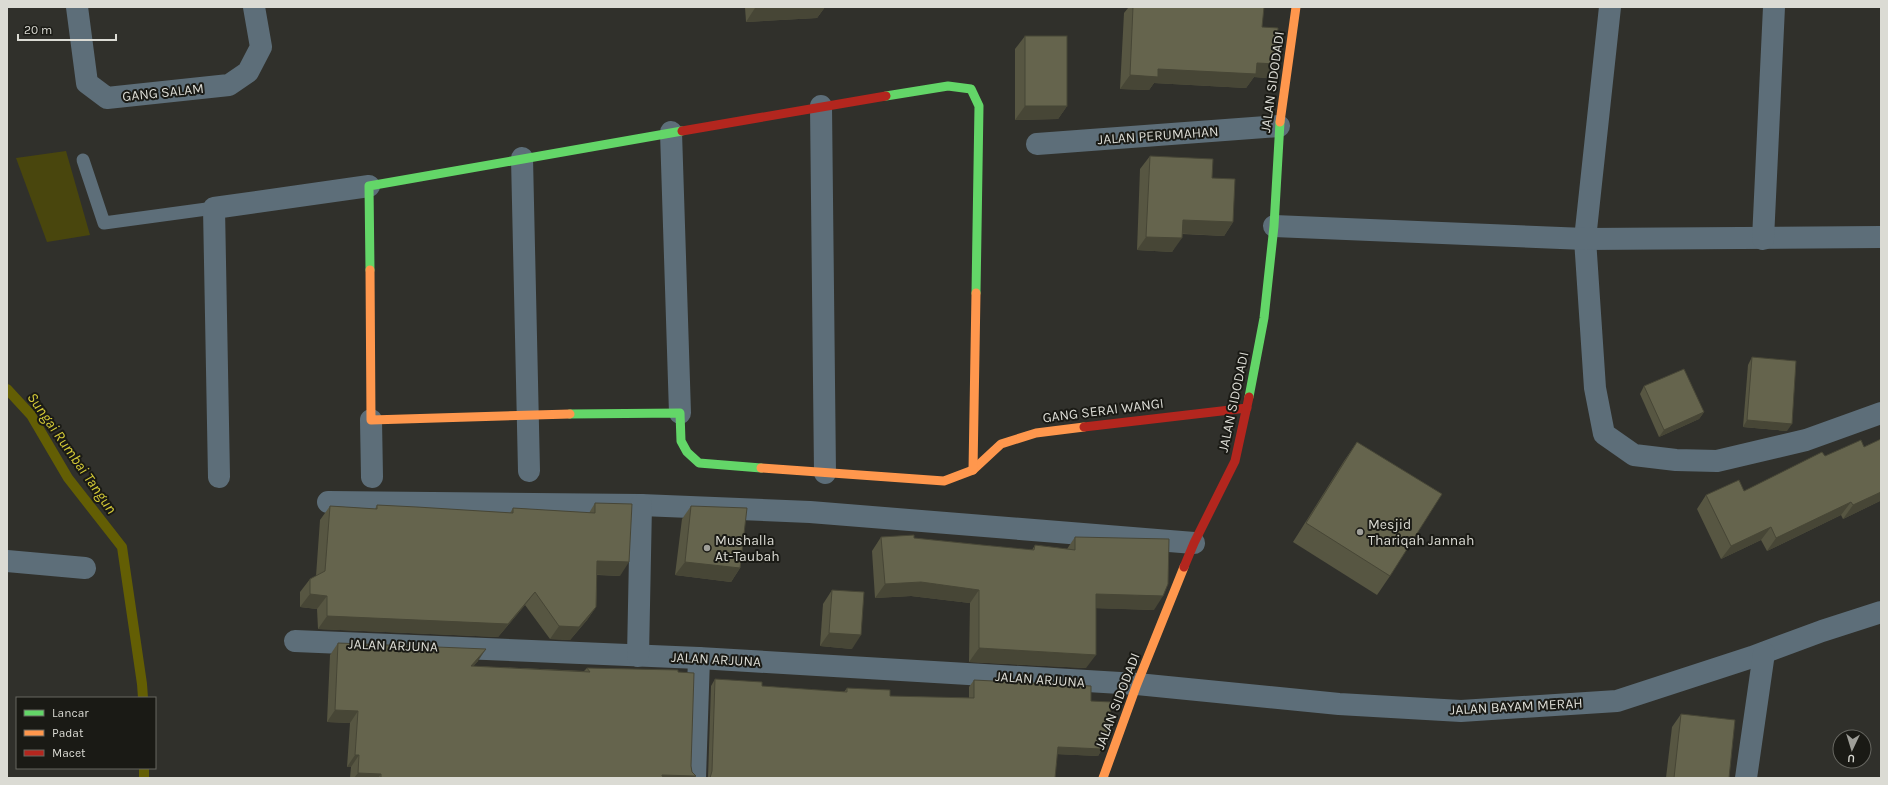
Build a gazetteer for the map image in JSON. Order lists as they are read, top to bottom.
{
  "streets": {
    "street": [
      "JALAN SIDODADI",
      "GANG SALAM",
      "JALAN PERUMAHAN",
      "GANG SERAI WANGI",
      "JALAN ARJUNA",
      "JALAN BAYAM MERAH"
    ]
  },
  "crossings": [
    ["JALAN SIDODADI", "JALAN PERUMAHAN"],
    ["JALAN SIDODADI", "GANG SERAI WANGI"],
    ["JALAN SIDODADI", "JALAN ARJUNA"],
    ["JALAN SIDODADI", "JALAN BAYAM MERAH"],
    ["JALAN ARJUNA", "JALAN BAYAM MERAH"]
  ],
  "water": ["Sungai Rumbai Tangun"],
  "places": ["Mesjid Thariqah Jannah", "Mushalla At-Taubah"],
  "legend": ["Lancar", "Padat", "Macet"],
  "scale_bar": "20 m",
  "north": "bottom"
}
